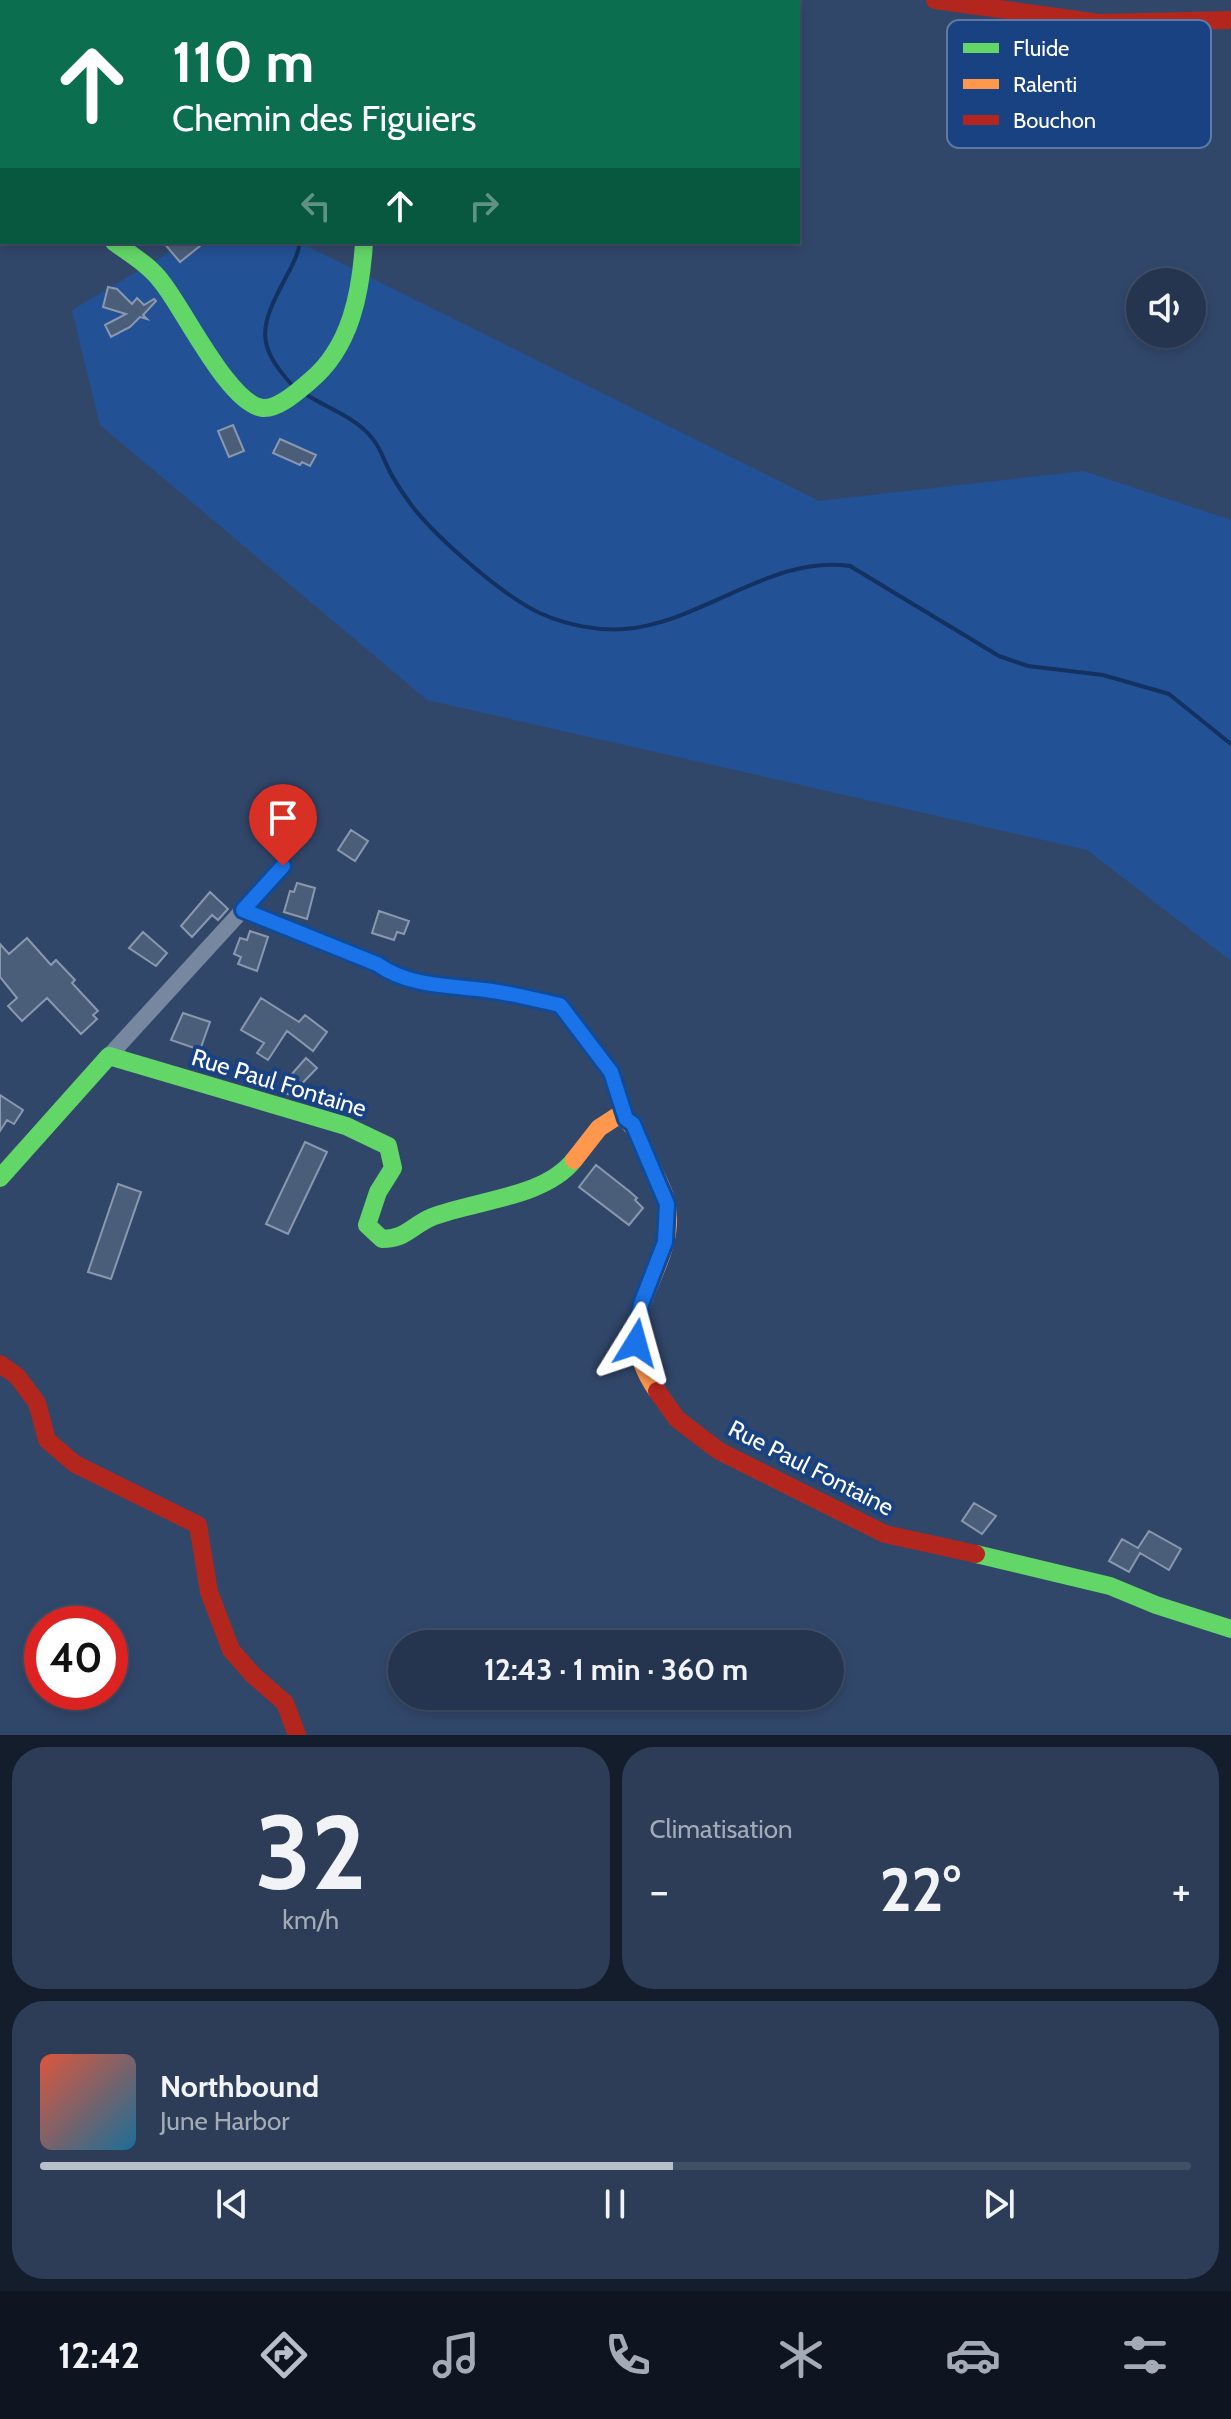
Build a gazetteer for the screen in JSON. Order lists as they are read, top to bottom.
{
  "streets": {
    "street": ["Rue Paul Fontaine"]
  },
  "legend": ["Fluide", "Ralenti", "Bouchon"],
  "page": {
    "turn": ["110 m", "Chemin des Figuiers"],
    "limit": "40",
    "trip": "12:43 · 1 min · 360 m",
    "tile": [
      ["32", "km/h"],
      "Climatisation"
    ],
    "heat": ["−", "22°", "+"],
    "song": ["Northbound", "June Harbor"],
    "tabs": "12:42"
  }
}
